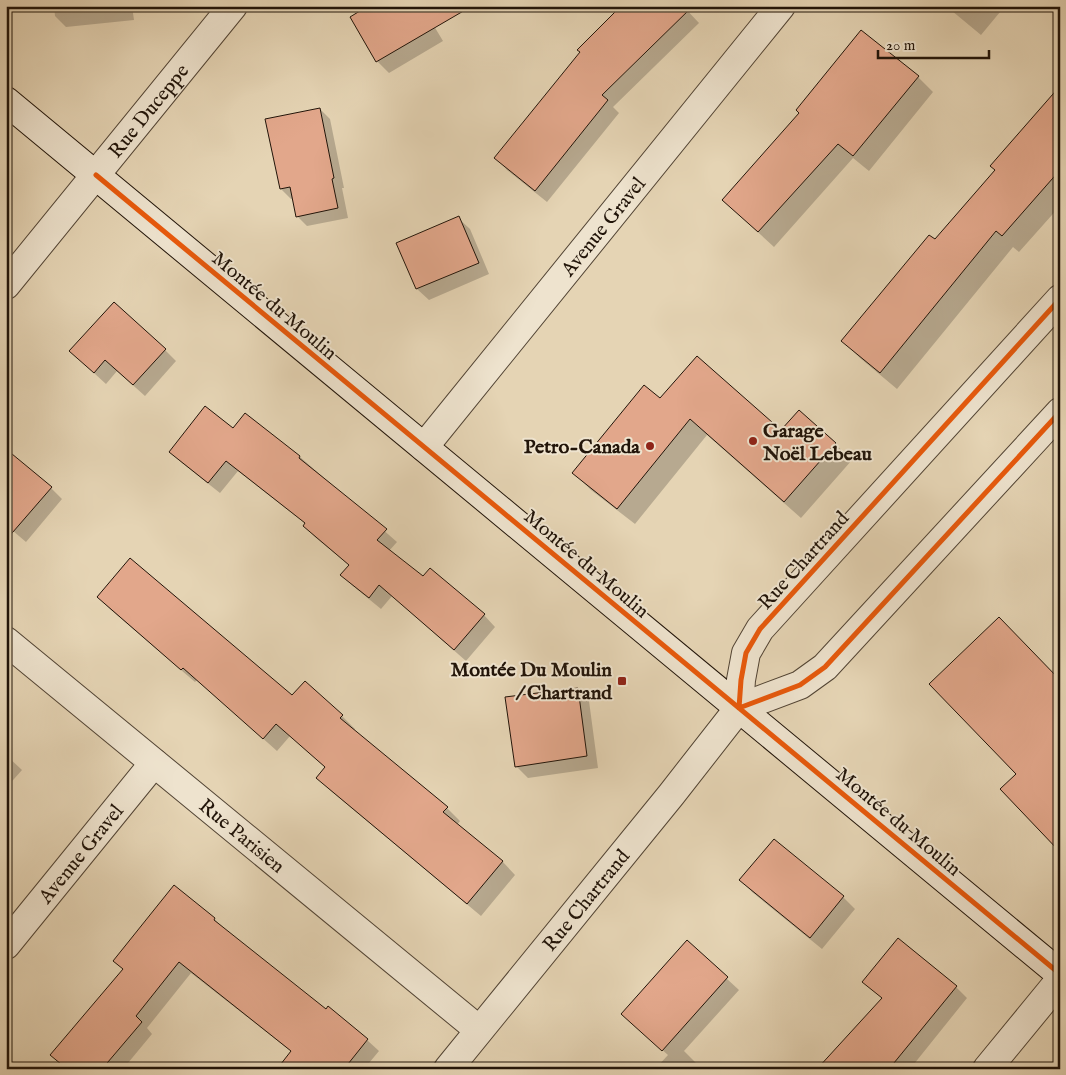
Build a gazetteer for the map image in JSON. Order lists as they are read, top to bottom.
{
  "streets": {
    "street": [
      "Rue Duceppe",
      "Avenue Gravel",
      "Montée du Moulin",
      "Rue Chartrand",
      "Rue Parisien"
    ]
  },
  "crossings": [
    ["Rue Duceppe", "Montée du Moulin"],
    ["Avenue Gravel", "Montée du Moulin"],
    ["Avenue Gravel", "Rue Parisien"],
    ["Montée du Moulin", "Rue Chartrand"],
    ["Rue Chartrand", "Rue Parisien"]
  ],
  "places": {
    "other": ["Garage Noël Lebeau", "Petro-Canada"],
    "transit": ["Montée Du Moulin / Chartrand"]
  },
  "scale_bar": "20 m"
}
